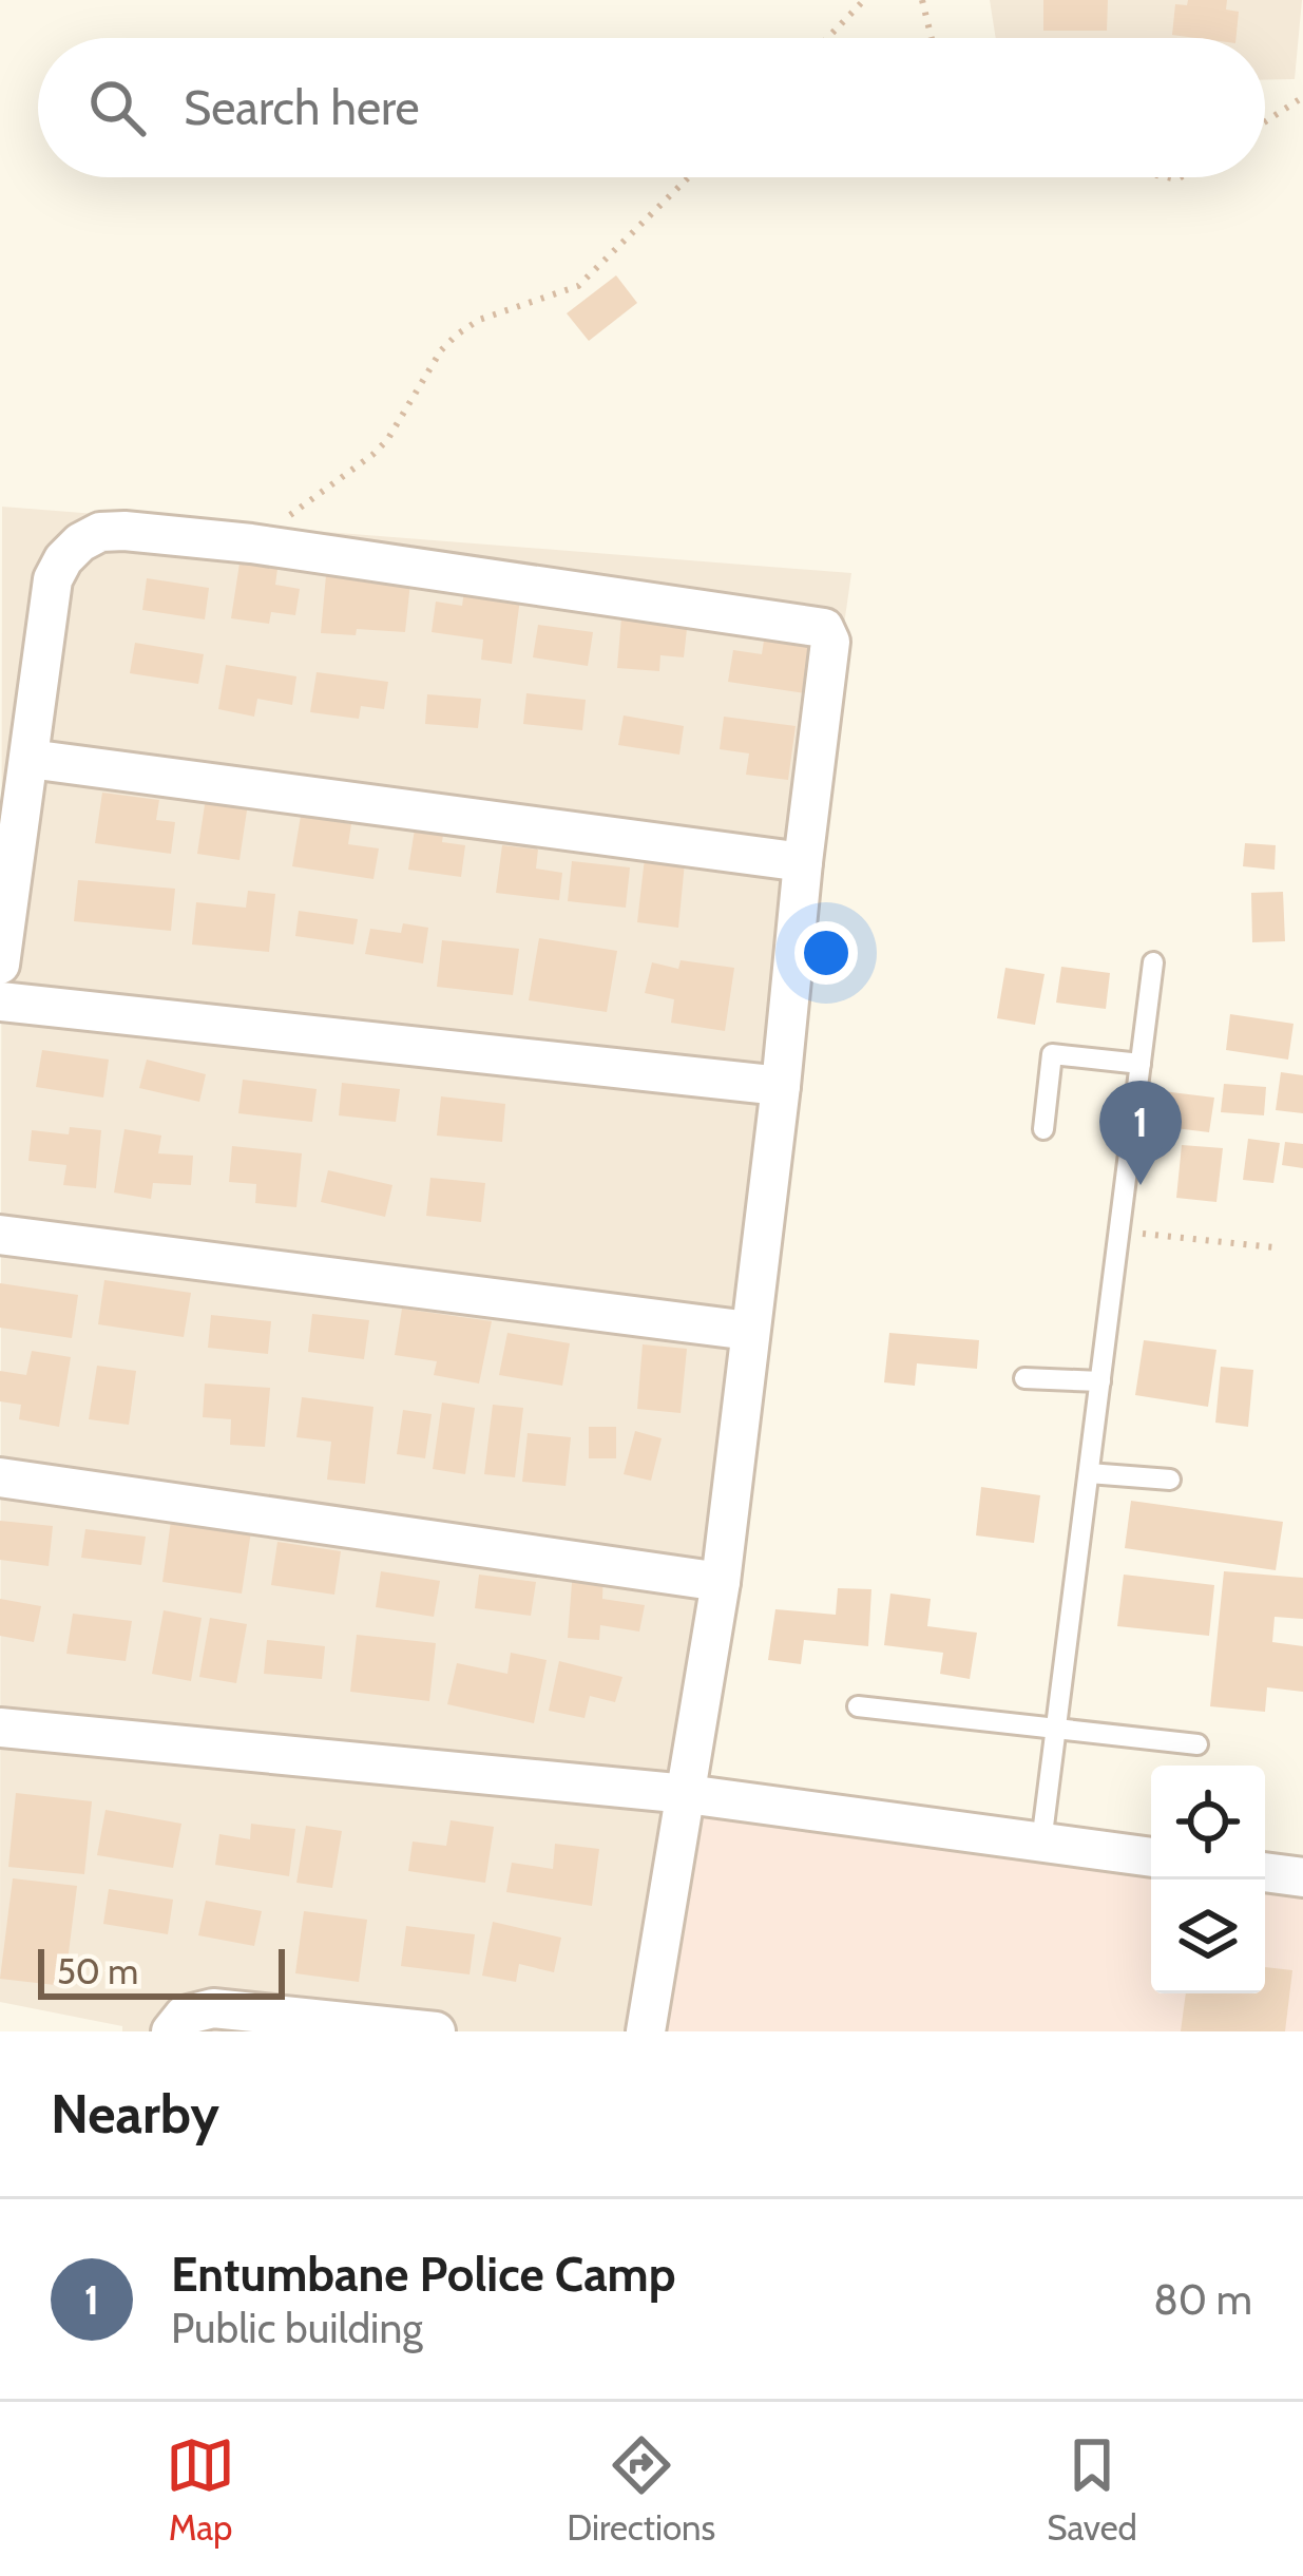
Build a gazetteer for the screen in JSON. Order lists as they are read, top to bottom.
{
  "scale_bar": "50 m",
  "page": {
    "search": "Search here",
    "pins": "1",
    "scale": "50 m",
    "heading": "Nearby",
    "list": [
      {
        "mark": "1",
        "name": "Entumbane Police Camp",
        "note": "Public building",
        "value": "80 m"
      }
    ],
    "nav": ["Map", "Directions", "Saved"]
  }
}
